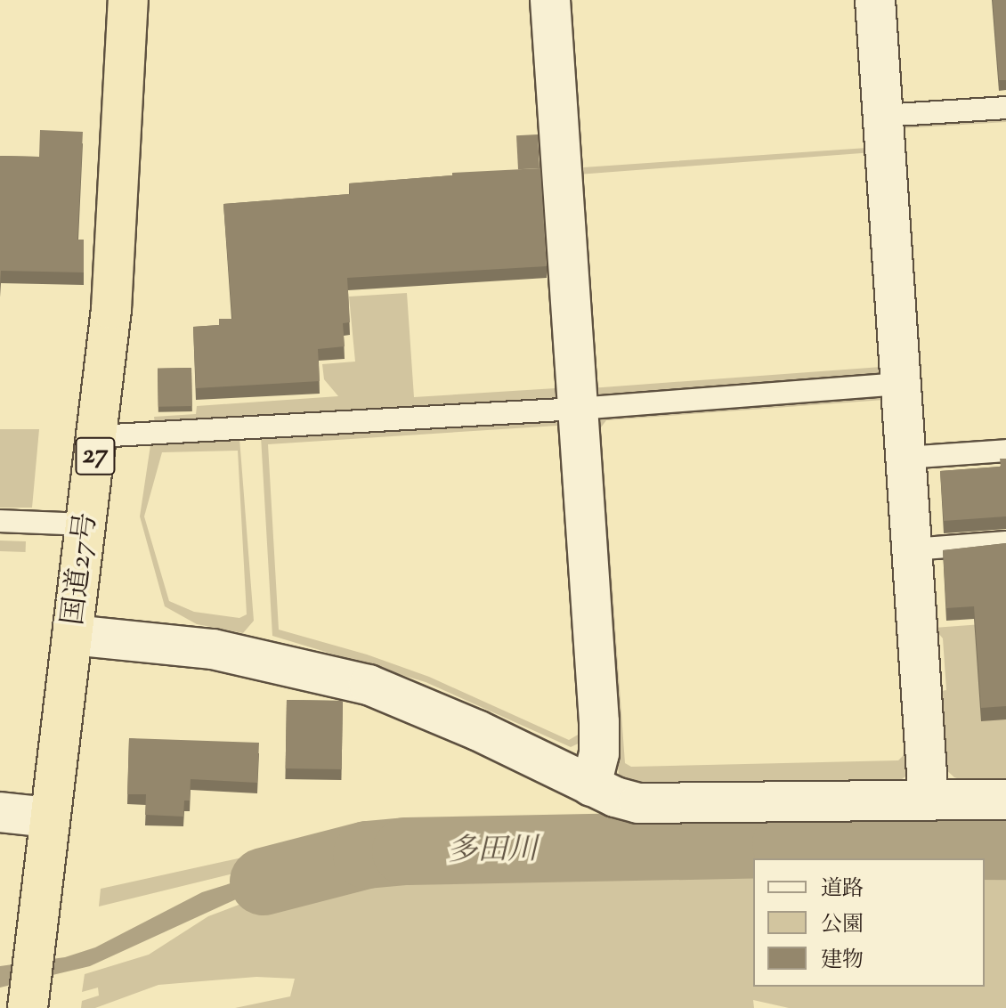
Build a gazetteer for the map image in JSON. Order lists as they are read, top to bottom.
{
  "streets": {
    "highway": ["27", "国道27号"]
  },
  "water": ["多田川"],
  "legend": ["道路", "公園", "建物"]
}
